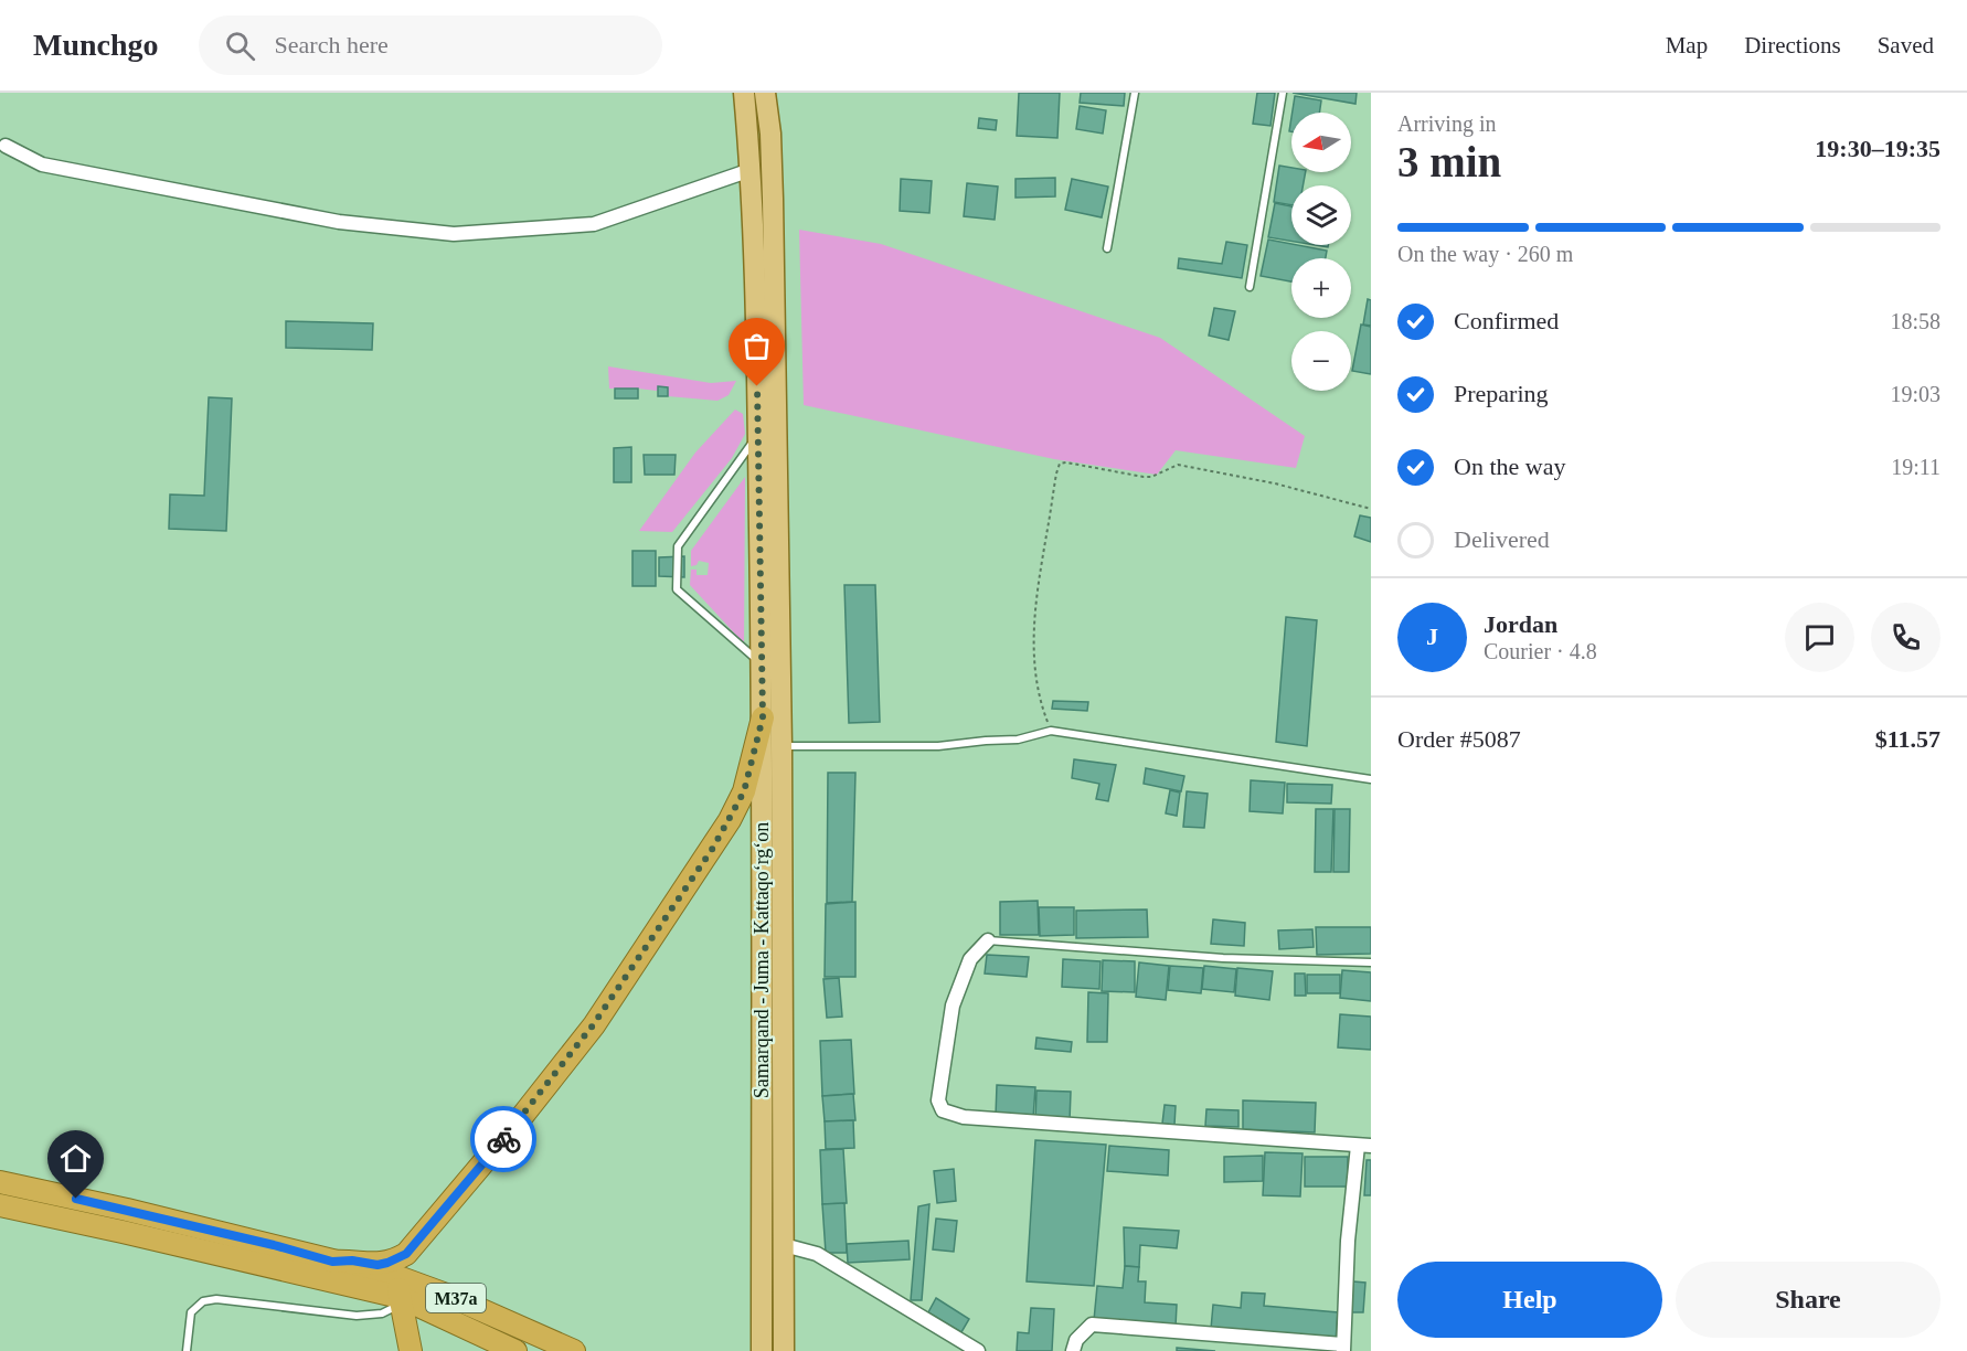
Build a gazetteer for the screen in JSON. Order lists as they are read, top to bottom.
{
  "streets": {
    "highway": ["M37a"],
    "main road": ["Samarqand - Juma - Kattaqo‘rg‘on"]
  },
  "crossings": [
    ["Samarqand - Juma - Kattaqo‘rg‘on", "M37a"]
  ],
  "north": "left",
  "page": {
    "header": "Munchgo",
    "search": "Search here",
    "nav": ["Map", "Directions", "Saved"],
    "heading": ["3 min", "Arriving in", "19:30–19:35"],
    "panel": [
      "Jordan",
      "Courier · 4.8",
      "Order #5087",
      "$11.57"
    ],
    "map_buttons": ["+", "−"],
    "bar": "On the way · 260 m",
    "list": [
      ["Confirmed", "18:58"],
      ["Preparing", "19:03"],
      ["On the way", "19:11"],
      "Delivered"
    ],
    "round": "J",
    "buttons": ["Help", "Share"]
  }
}
